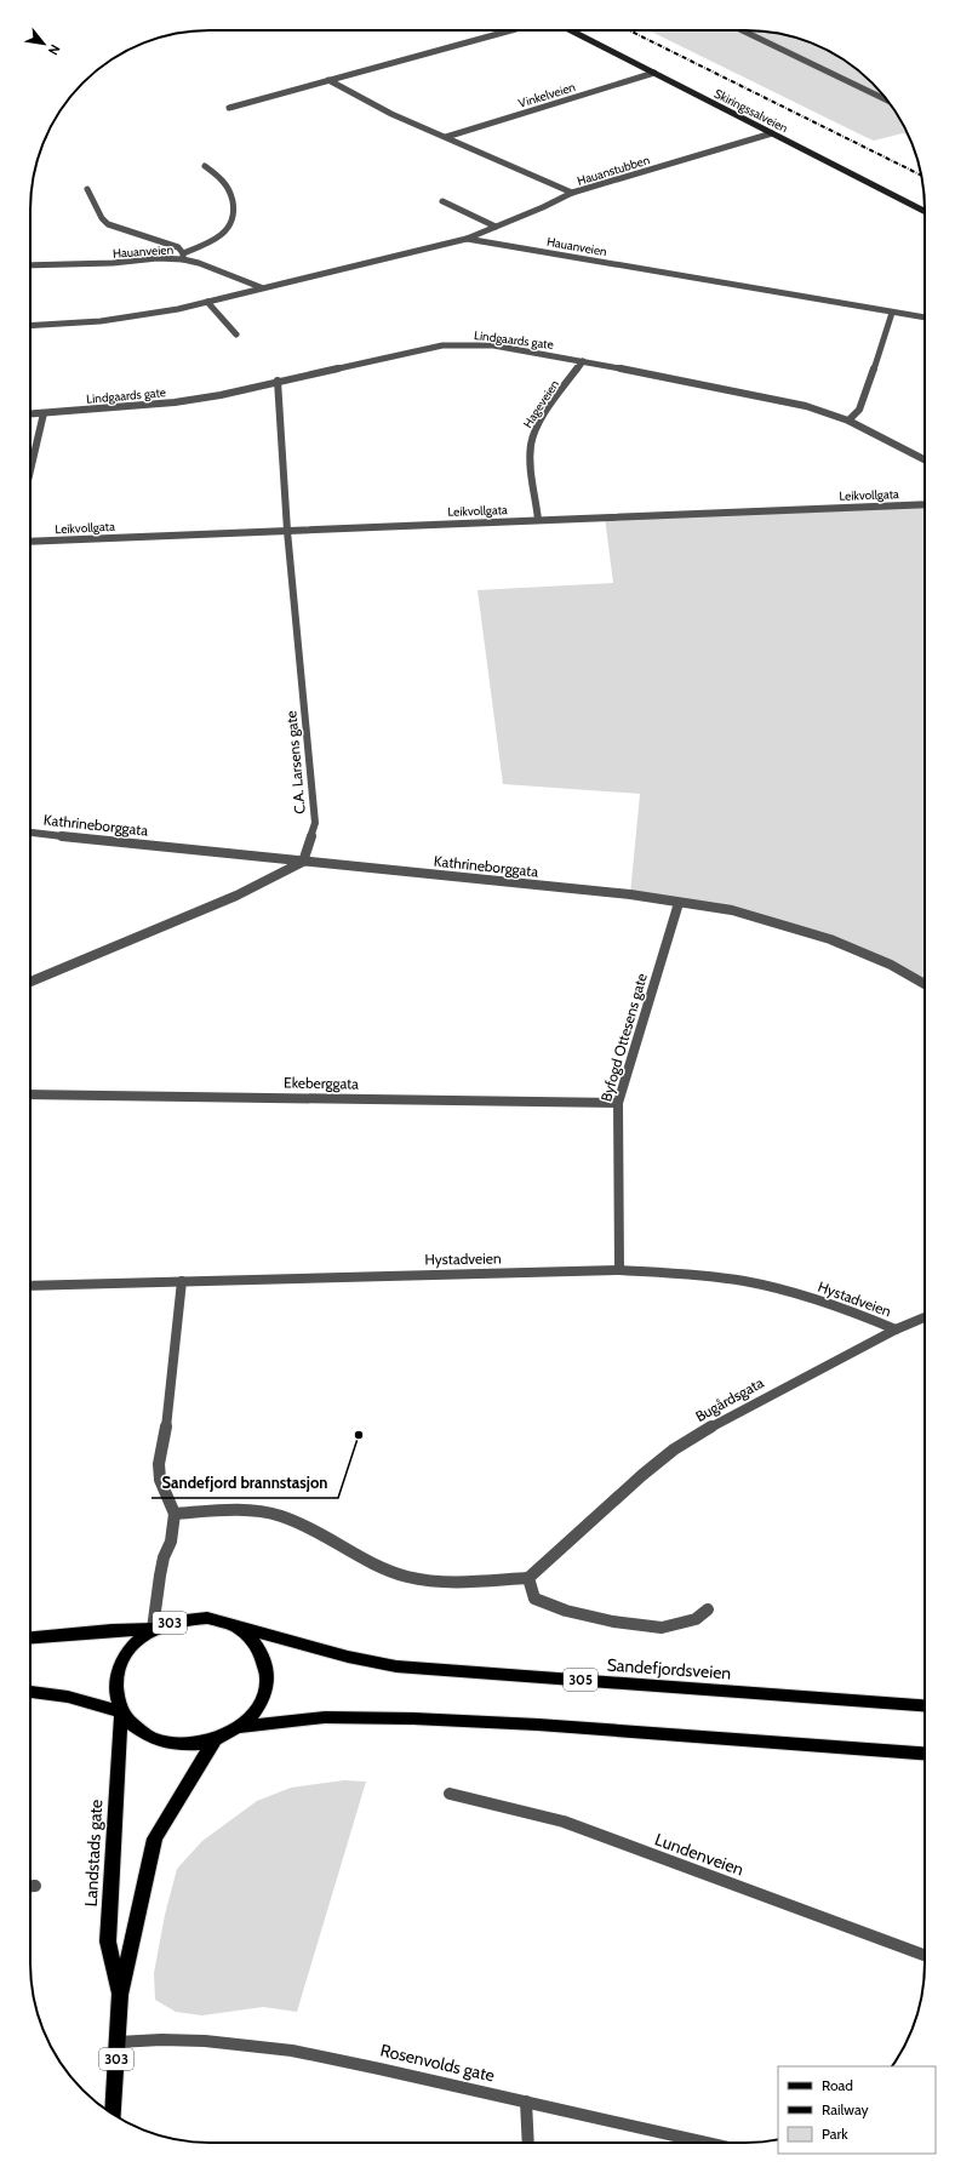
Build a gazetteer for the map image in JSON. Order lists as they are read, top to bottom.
{
  "streets": {
    "main road": [
      "Skiringssalveien",
      "303",
      "Sandefjordsveien",
      "305",
      "Landstads gate"
    ],
    "street": [
      "Vinkelveien",
      "Hauanstubben",
      "Hauanveien",
      "Lindgaards gate",
      "Hageveien",
      "Leikvollgata",
      "C.A. Larsens gate",
      "Kathrineborggata",
      "Byfogd Ottesens gate",
      "Ekeberggata",
      "Hystadveien",
      "Bugårdsgata",
      "Lundenveien",
      "Rosenvolds gate"
    ]
  },
  "crossings": [
    ["Vinkelveien", "Skiringssalveien"],
    ["Skiringssalveien", "Hauanstubben"],
    ["Hauanstubben", "Hauanveien"],
    ["Lindgaards gate", "Hageveien"],
    ["Lindgaards gate", "C.A. Larsens gate"],
    ["Hageveien", "Leikvollgata"],
    ["Leikvollgata", "C.A. Larsens gate"],
    ["C.A. Larsens gate", "Kathrineborggata"],
    ["Kathrineborggata", "Byfogd Ottesens gate"],
    ["Byfogd Ottesens gate", "Ekeberggata"],
    ["Byfogd Ottesens gate", "Hystadveien"],
    ["Hystadveien", "Bugårdsgata"],
    ["303", "Sandefjordsveien"],
    ["303", "Landstads gate"],
    ["Sandefjordsveien", "Landstads gate"],
    ["Landstads gate", "Rosenvolds gate"]
  ],
  "places": ["Sandefjord brannstasjon"],
  "legend": ["Road", "Railway", "Park"],
  "north": "bottom right"
}
